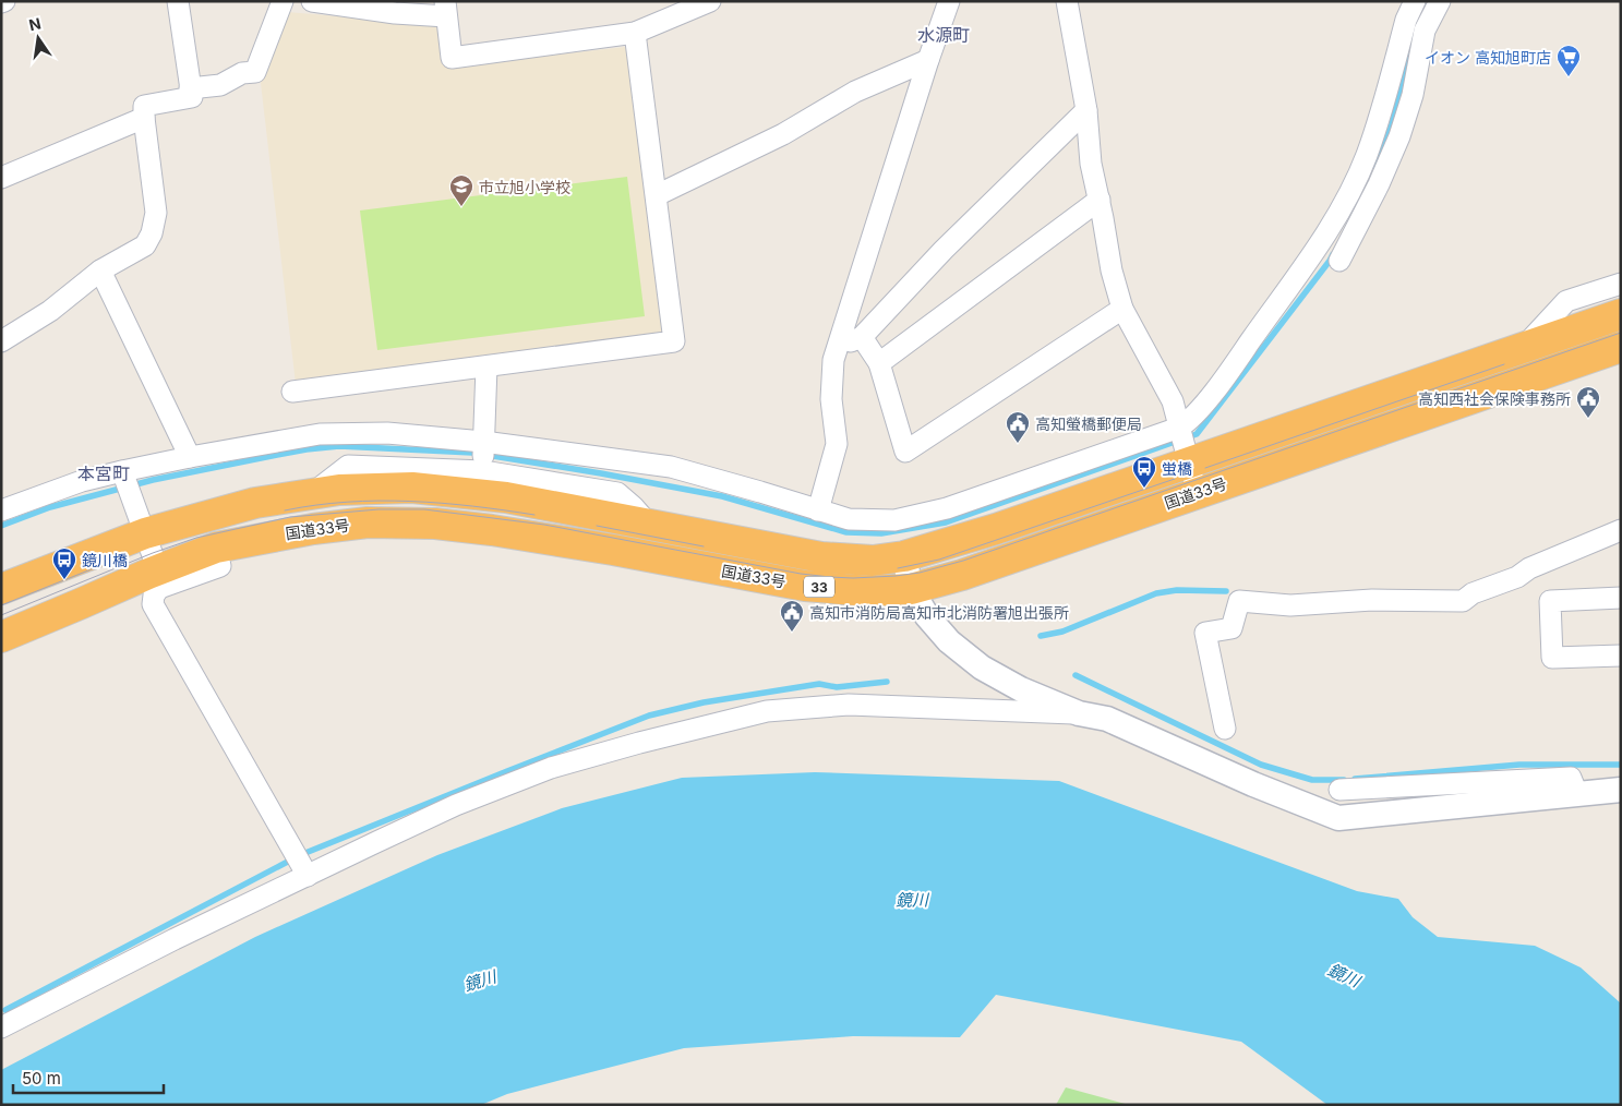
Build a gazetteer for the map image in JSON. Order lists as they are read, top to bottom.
{
  "streets": {
    "highway": ["国道33号", "33"]
  },
  "districts": ["水源町", "本宮町"],
  "water": ["鏡川"],
  "places": {
    "supermarket": ["イオン 高知旭町店"],
    "school or university": ["市立旭小学校"],
    "public building": ["高知西社会保険事務所", "高知螢橋郵便局", "高知市消防局高知市北消防署旭出張所"],
    "bus stop": ["蛍橋", "鏡川橋"]
  },
  "scale_bar": "50 m",
  "north": "top"
}
